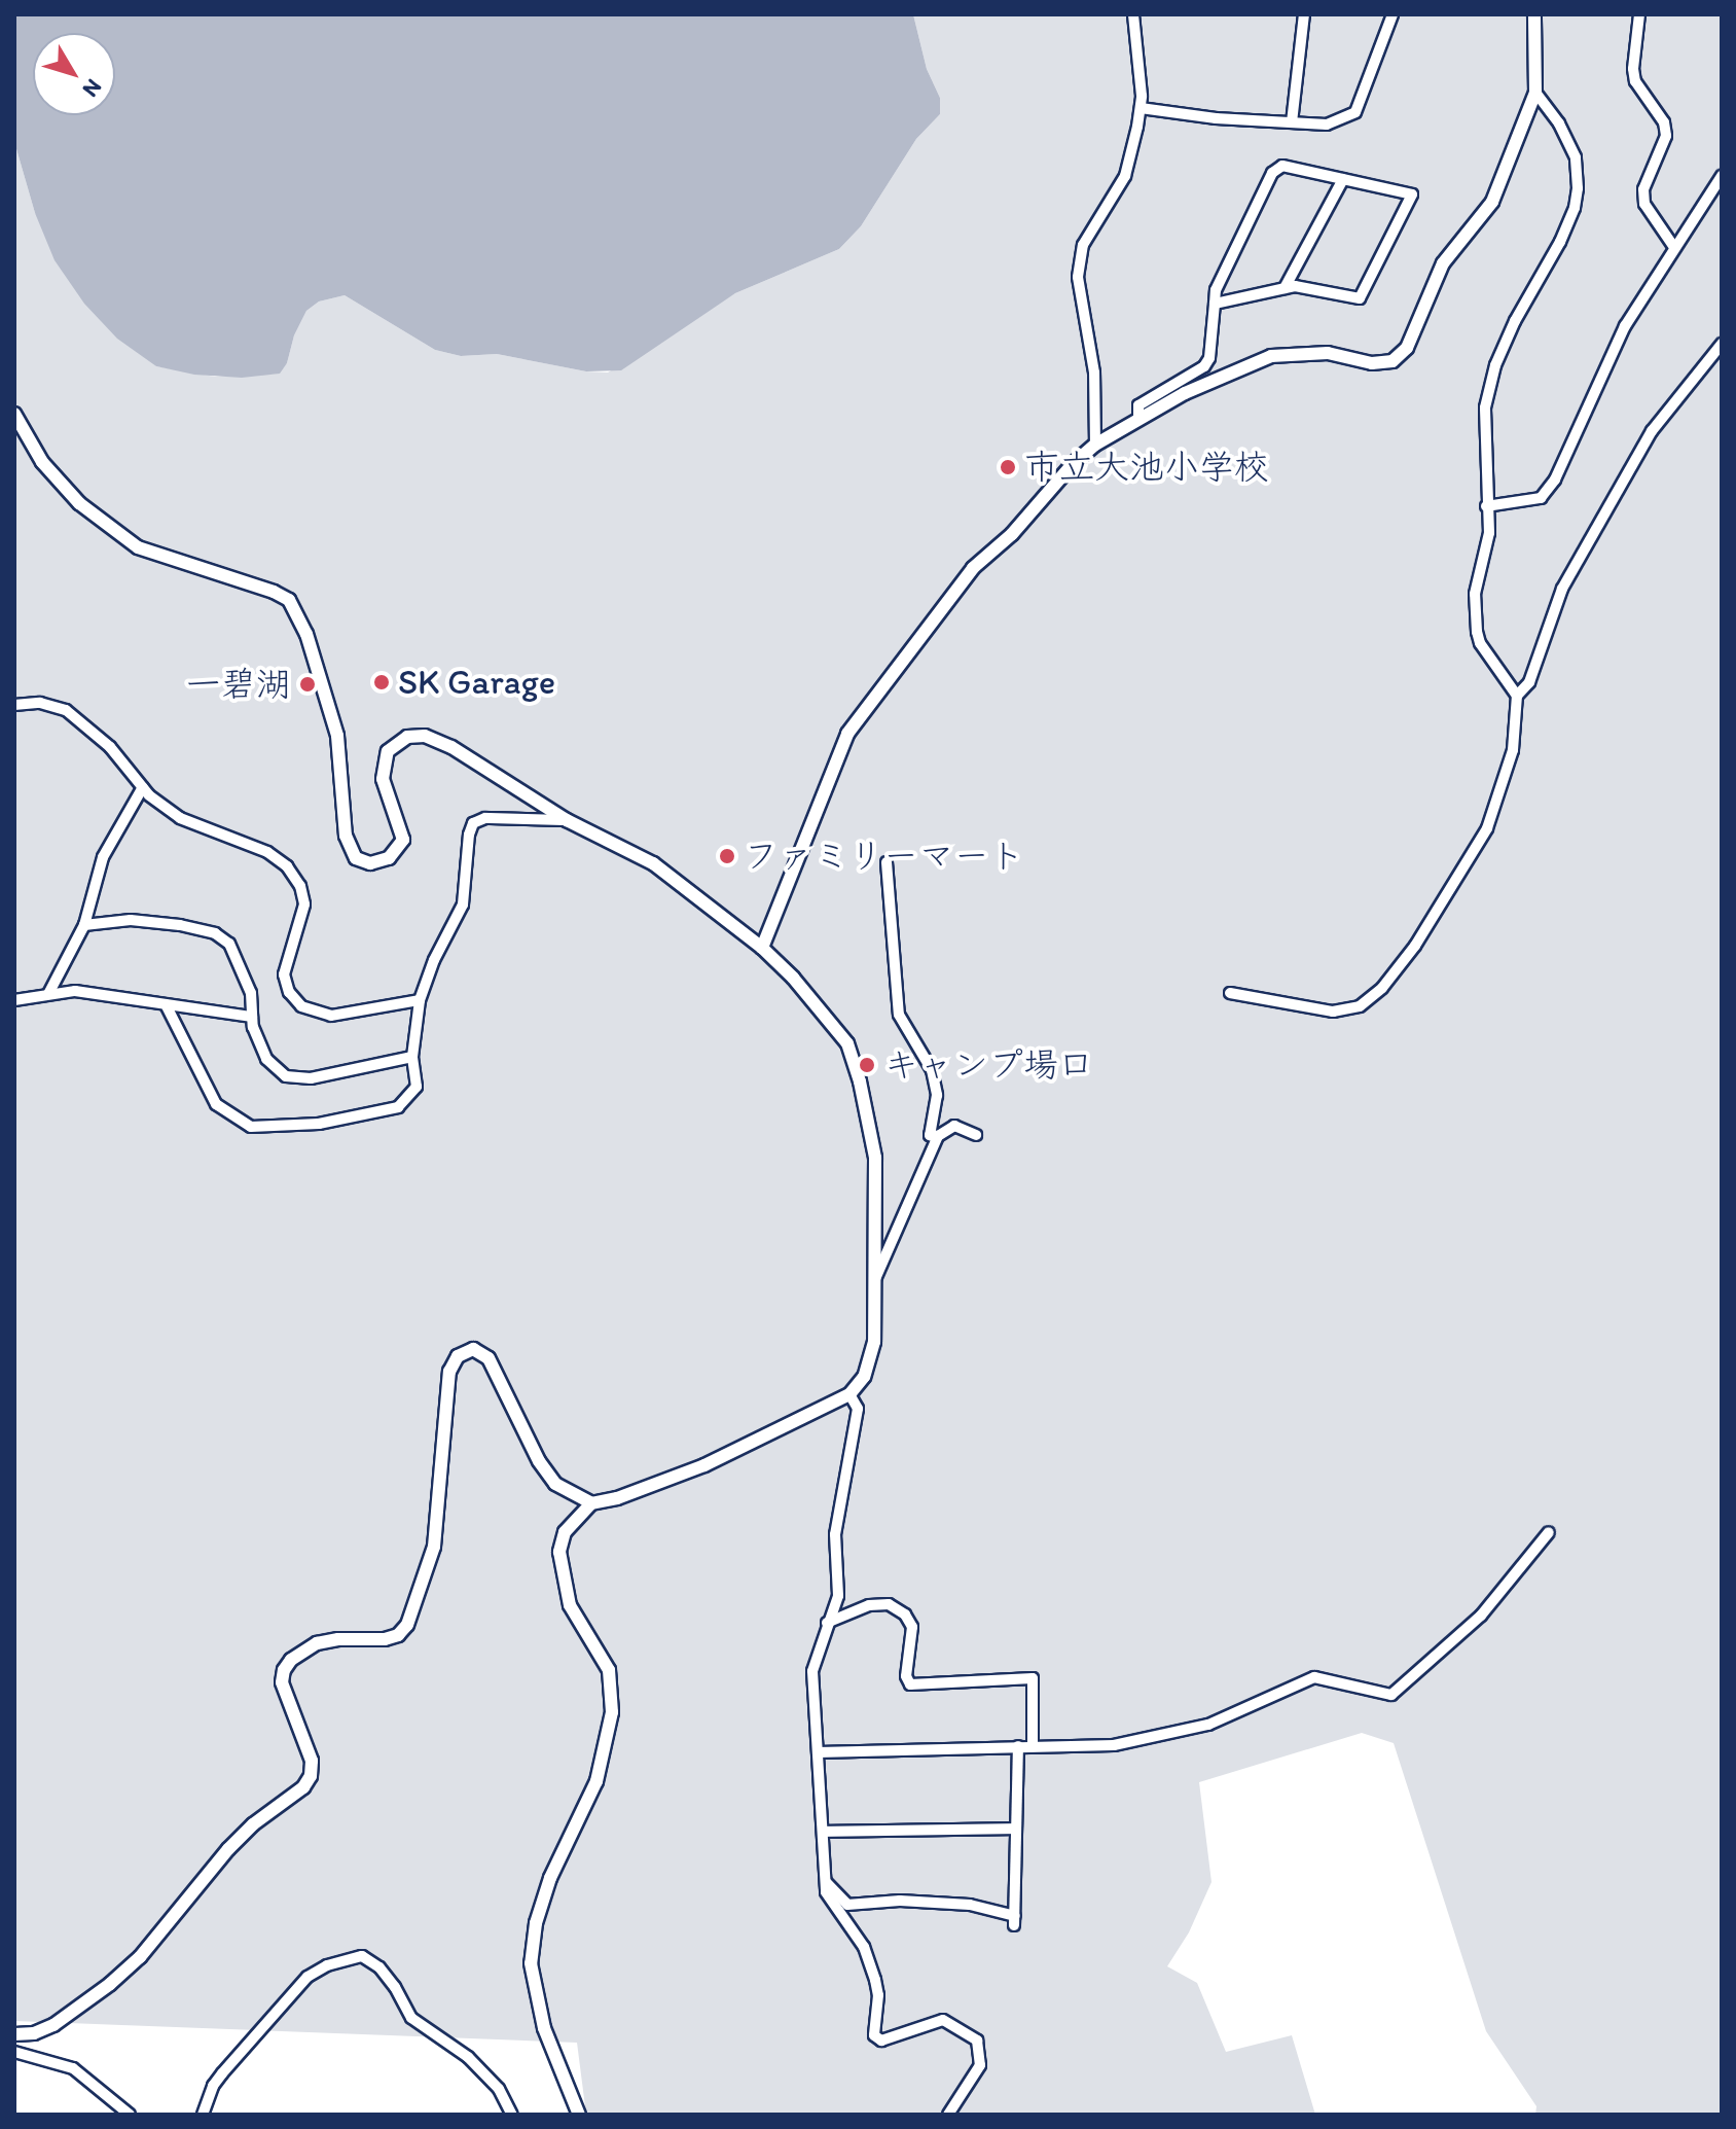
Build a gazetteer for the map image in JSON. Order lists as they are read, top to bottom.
{
  "places": [
    "市立大池小学校",
    "SK Garage",
    "一碧湖",
    "ファミリーマート",
    "キャンプ場口"
  ],
  "north": "bottom right"
}
